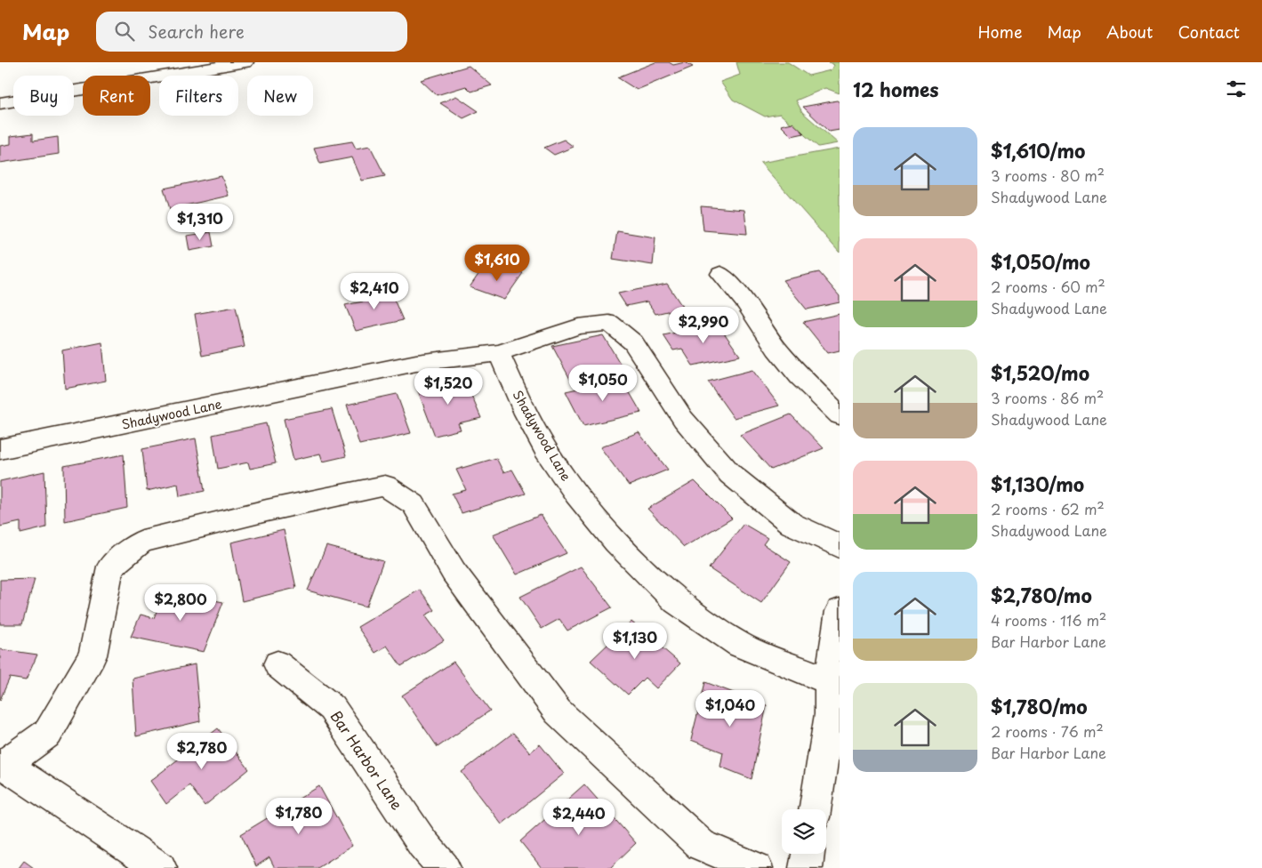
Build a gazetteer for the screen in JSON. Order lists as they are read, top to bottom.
{
  "streets": {
    "street": ["Shadywood Lane", "Bar Harbor Lane"]
  },
  "page": {
    "header": "Map",
    "search": "Search here",
    "nav": [
      "Home",
      "Map",
      "About",
      "Contact"
    ],
    "heading": "12 homes",
    "chip": [
      "Buy",
      "Rent",
      "Filters",
      "New"
    ],
    "list": [
      {
        "name": "$1,610/mo",
        "note": "3 rooms · 80 m² · Shadywood Lane"
      },
      {
        "name": "$1,050/mo",
        "note": "2 rooms · 60 m² · Shadywood Lane"
      },
      {
        "name": "$1,520/mo",
        "note": "3 rooms · 86 m² · Shadywood Lane"
      },
      {
        "name": "$1,130/mo",
        "note": "2 rooms · 62 m² · Shadywood Lane"
      },
      {
        "name": "$2,780/mo",
        "note": "4 rooms · 116 m² · Bar Harbor Lane"
      },
      {
        "name": "$1,780/mo",
        "note": "2 rooms · 76 m² · Bar Harbor Lane"
      }
    ],
    "price": [
      "$1,310",
      "$1,610",
      "$2,410",
      "$2,990",
      "$1,050",
      "$1,520",
      "$2,800",
      "$1,130",
      "$1,040",
      "$2,780",
      "$1,780",
      "$2,440"
    ]
  }
}
